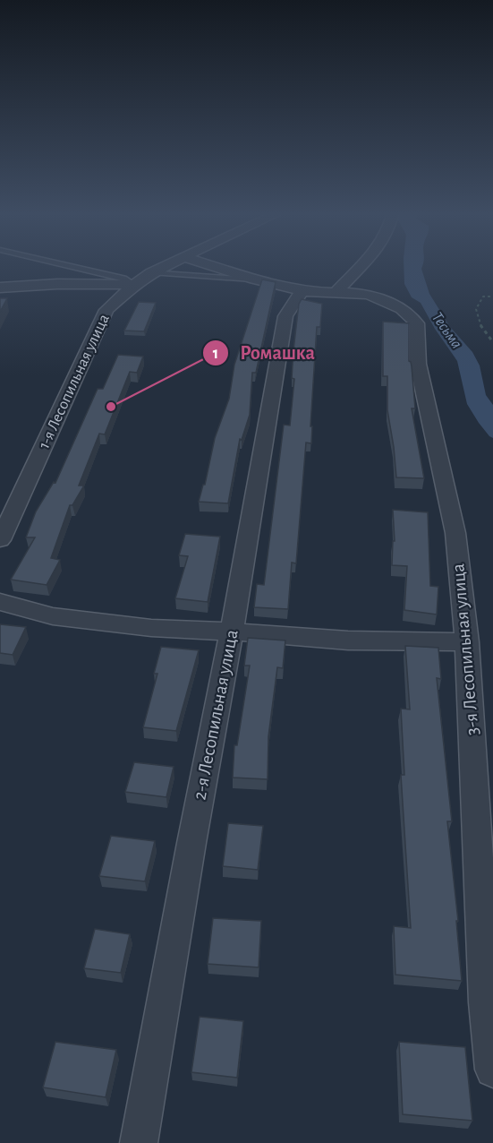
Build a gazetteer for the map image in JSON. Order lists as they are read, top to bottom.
{
  "streets": {
    "street": ["1-я Лесопильная улица", "3-я Лесопильная улица", "2-я Лесопильная улица"]
  },
  "crossings": [
    ["3-я Лесопильная улица", "2-я Лесопильная улица"]
  ],
  "water": ["Тесьма"],
  "places": ["Ромашка"]
}
